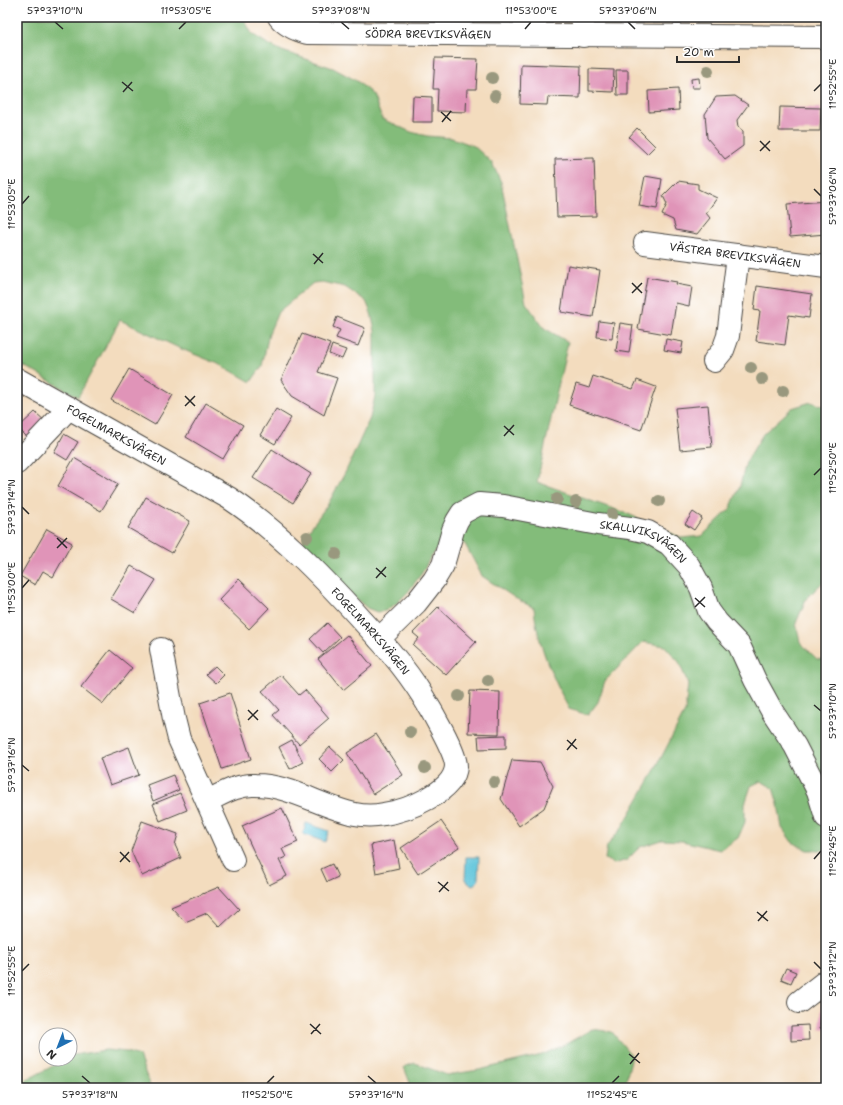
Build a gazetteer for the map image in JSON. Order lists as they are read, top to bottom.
{
  "streets": {
    "street": [
      "SÖDRA BREVIKSVÄGEN",
      "VÄSTRA BREVIKSVÄGEN",
      "FOGELMARKSVÄGEN",
      "SKALLVIKSVÄGEN"
    ]
  },
  "crossings": [
    ["FOGELMARKSVÄGEN", "SKALLVIKSVÄGEN"]
  ],
  "scale_bar": "20 m",
  "north": "bottom left",
  "coordinates": [
    "57°37'10\"N",
    "11°53'05\"E",
    "57°37'08\"N",
    "11°53'00\"E",
    "57°37'06\"N",
    "11°52'55\"E",
    "11°52'50\"E",
    "57°37'14\"N",
    "57°37'16\"N",
    "11°52'45\"E",
    "57°37'12\"N",
    "57°37'18\"N"
  ]
}
